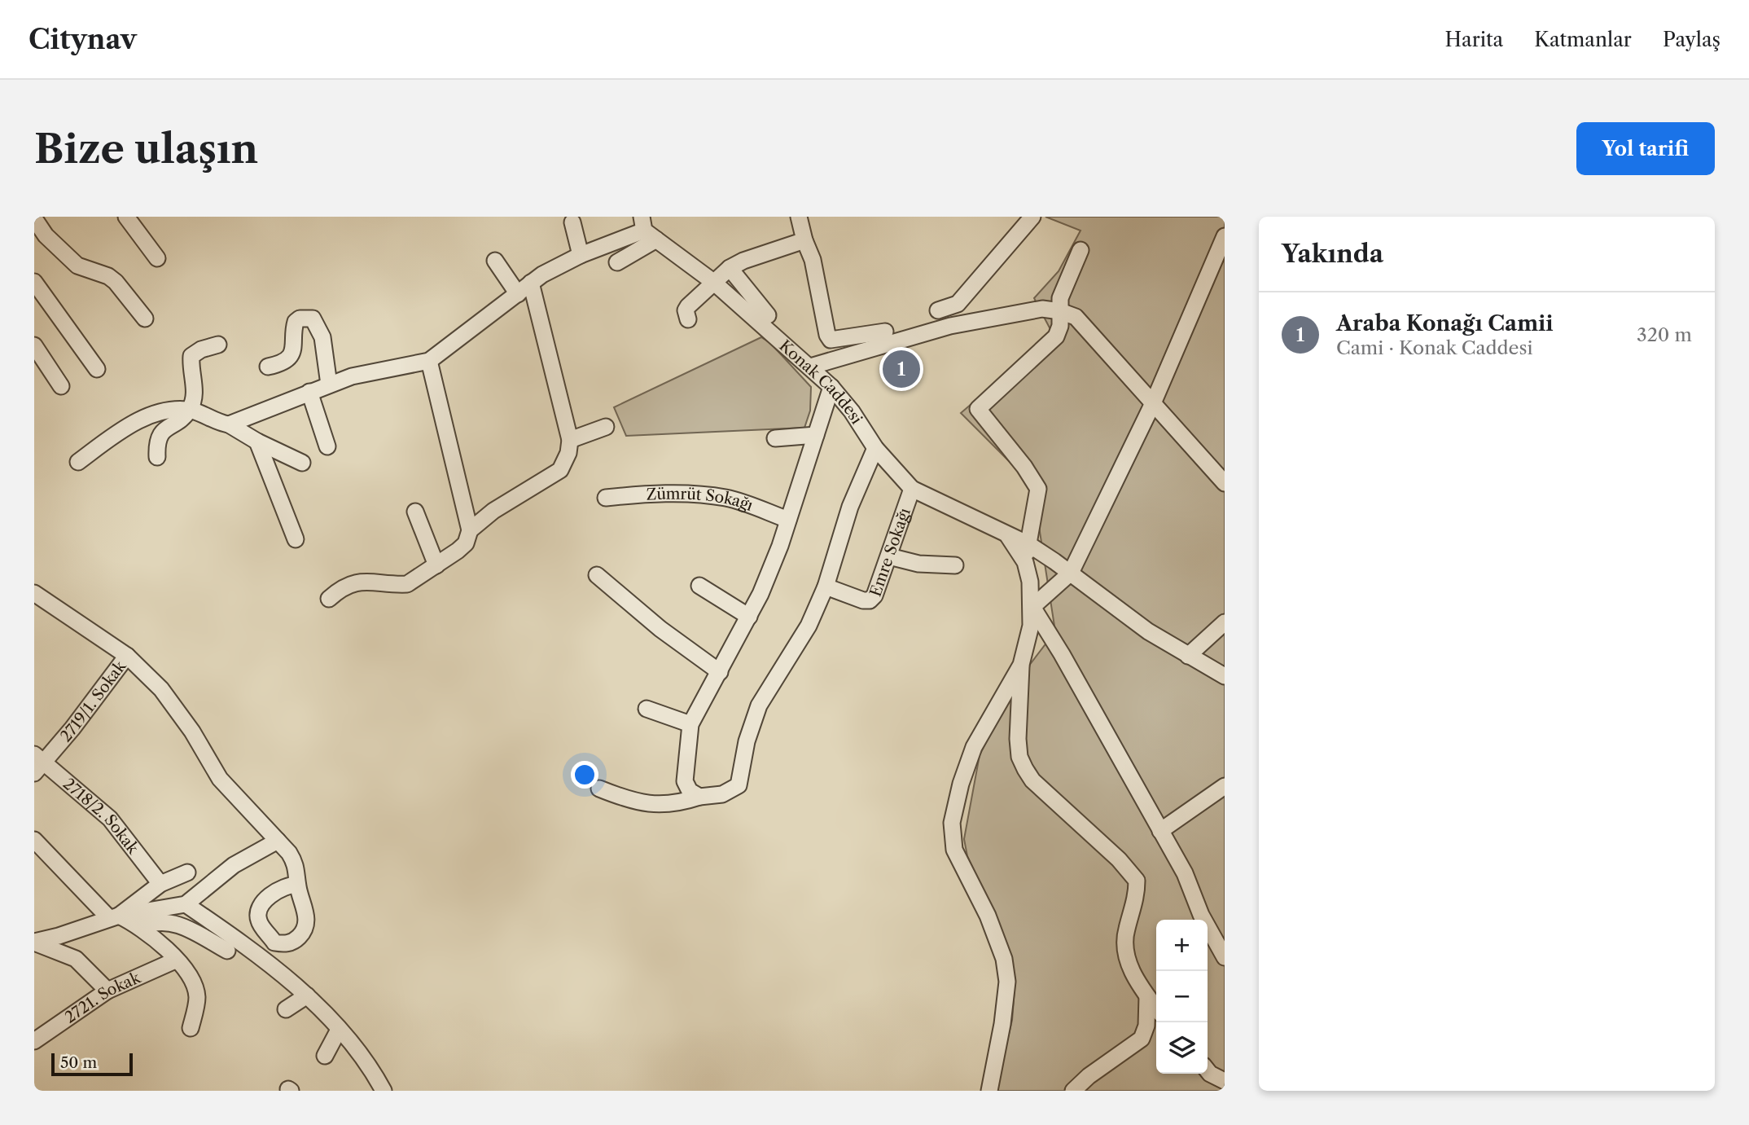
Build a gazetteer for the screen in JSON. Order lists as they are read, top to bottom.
{
  "streets": {
    "street": [
      "Konak Caddesi",
      "Zümrüt Sokağı",
      "Emre Sokağı",
      "2719/1. Sokak",
      "2718/2. Sokak",
      "2721. Sokak"
    ]
  },
  "crossings": [
    ["Konak Caddesi", "Emre Sokağı"],
    ["2719/1. Sokak", "2718/2. Sokak"]
  ],
  "scale_bar": "50 m",
  "page": {
    "header": "Citynav",
    "nav": ["Harita", "Katmanlar", "Paylaş"],
    "buttons": "Yol tarifi",
    "title": "Bize ulaşın",
    "heading": "Yakında",
    "list": [
      {
        "mark": "1",
        "name": "Araba Konağı Camii",
        "note": "Cami · Konak Caddesi",
        "value": "320 m"
      }
    ],
    "pins": "1",
    "map_buttons": ["+", "−"],
    "scale": "50 m"
  }
}
